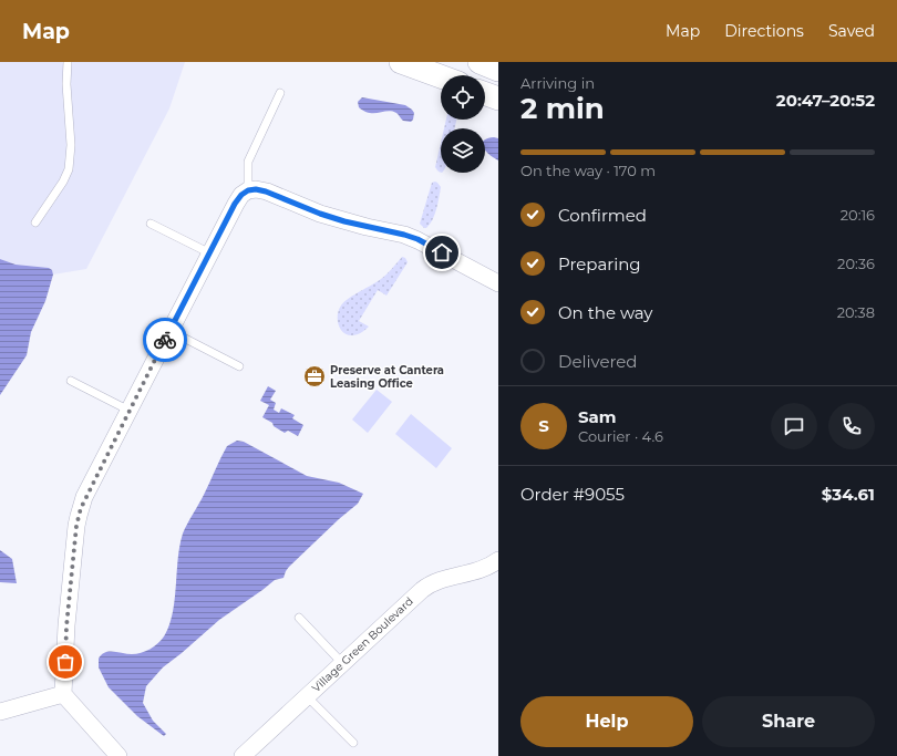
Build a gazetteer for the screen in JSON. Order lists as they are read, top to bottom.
{
  "streets": {
    "street": ["Village Green Boulevard"]
  },
  "places": {
    "office": ["Preserve at Cantera Leasing Office"]
  },
  "page": {
    "header": "Map",
    "nav": ["Map", "Directions", "Saved"],
    "heading": ["2 min", "Arriving in", "20:47–20:52"],
    "panel": [
      "Sam",
      "Courier · 4.6",
      "Order #9055",
      "$34.61"
    ],
    "bar": "On the way · 170 m",
    "list": [
      ["Confirmed", "20:16"],
      ["Preparing", "20:36"],
      ["On the way", "20:38"],
      "Delivered"
    ],
    "round": "S",
    "buttons": ["Help", "Share"]
  }
}
